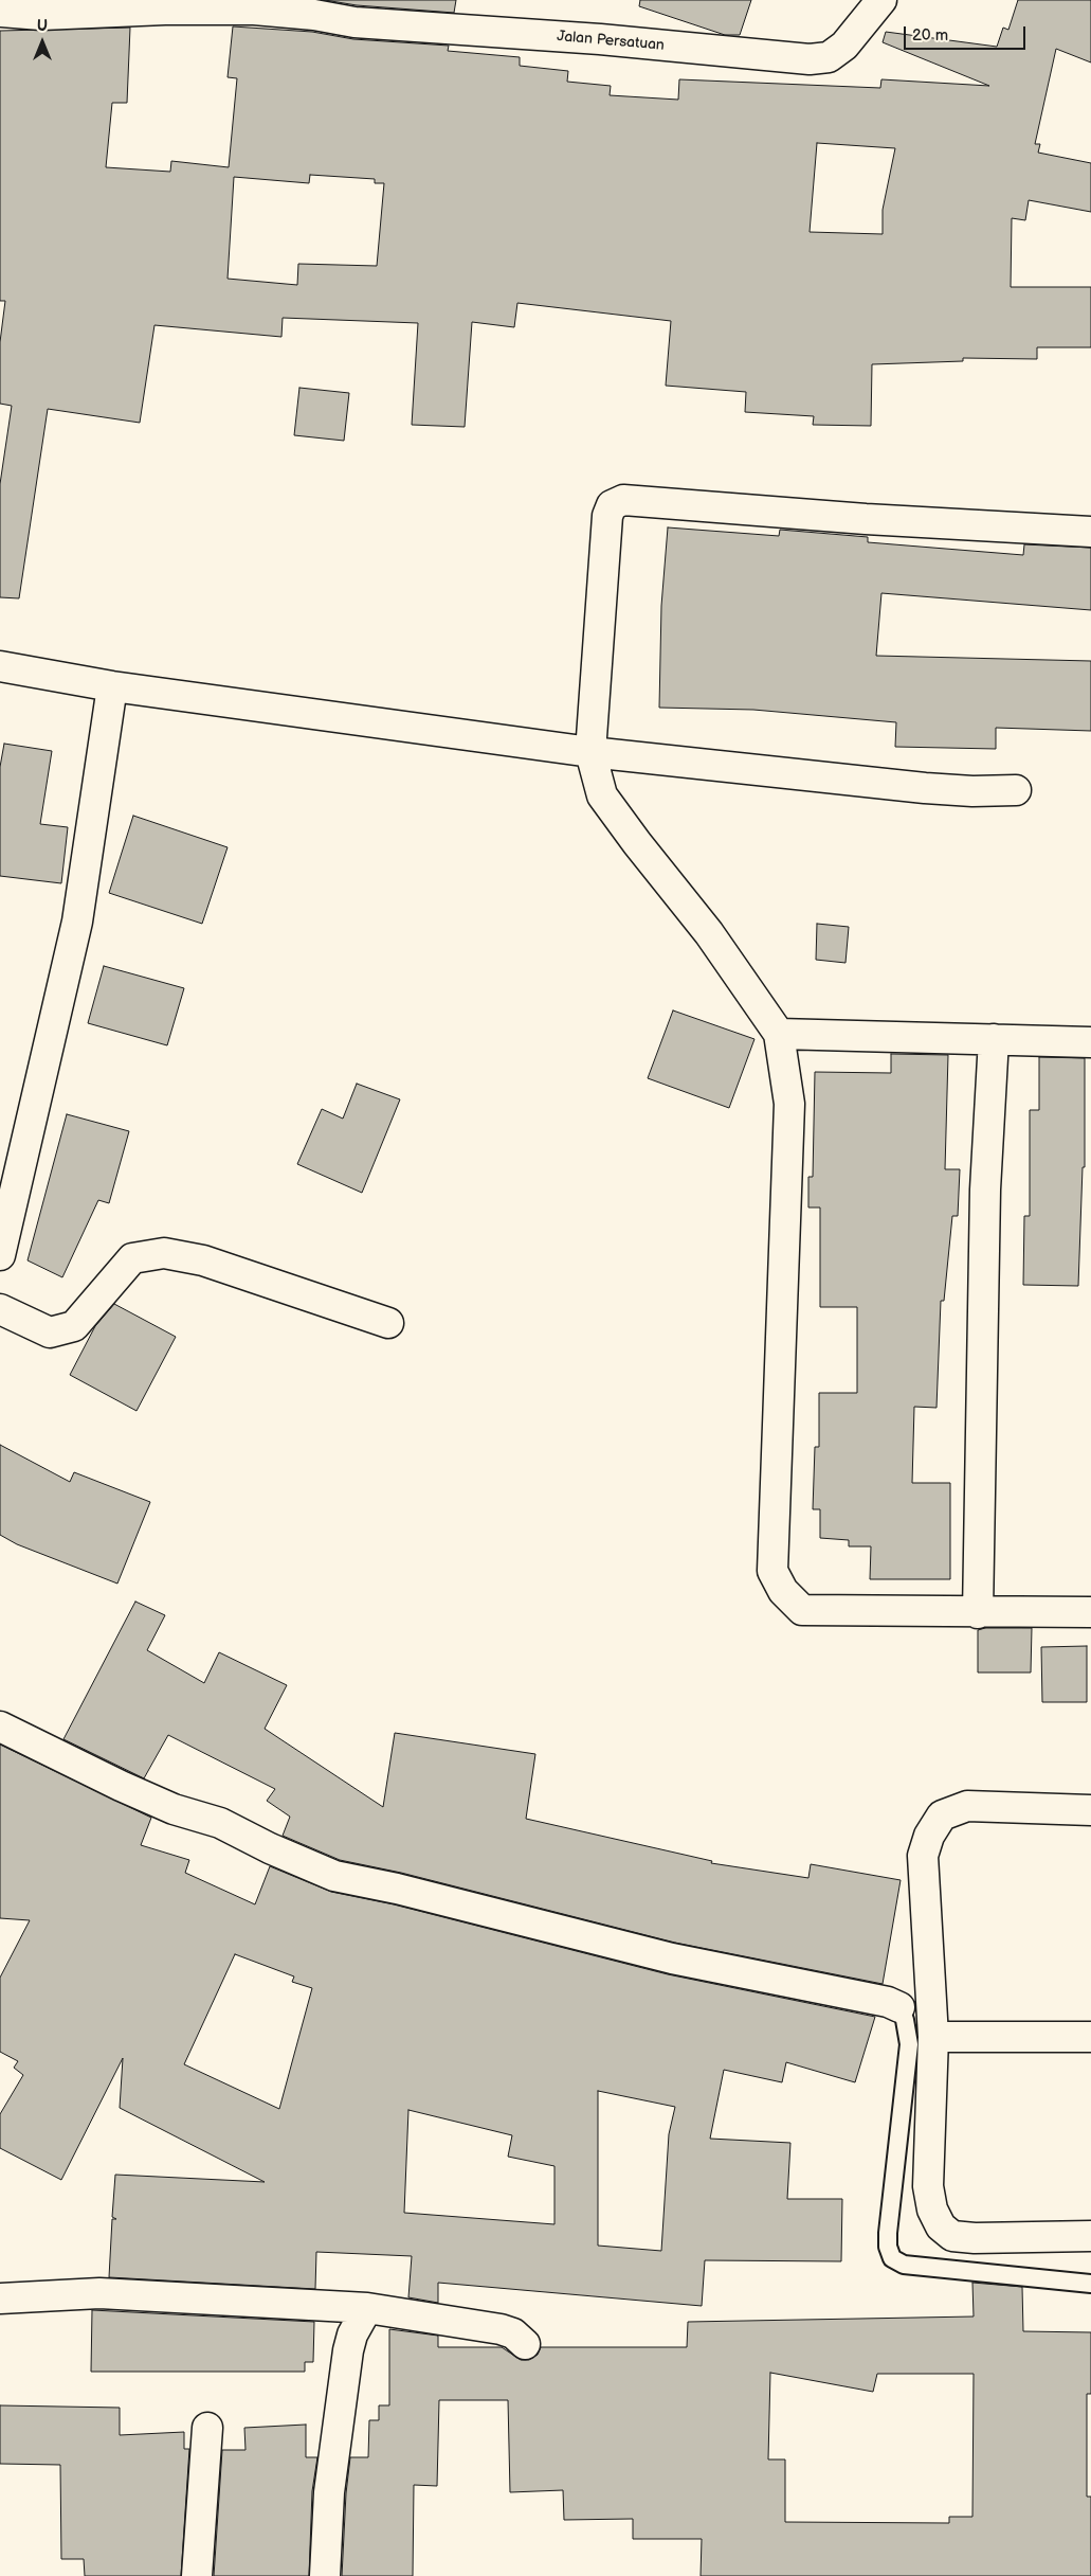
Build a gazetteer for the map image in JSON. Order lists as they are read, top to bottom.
{
  "streets": {
    "street": ["Jalan Persatuan"]
  },
  "scale_bar": "20 m",
  "north": "top"
}
